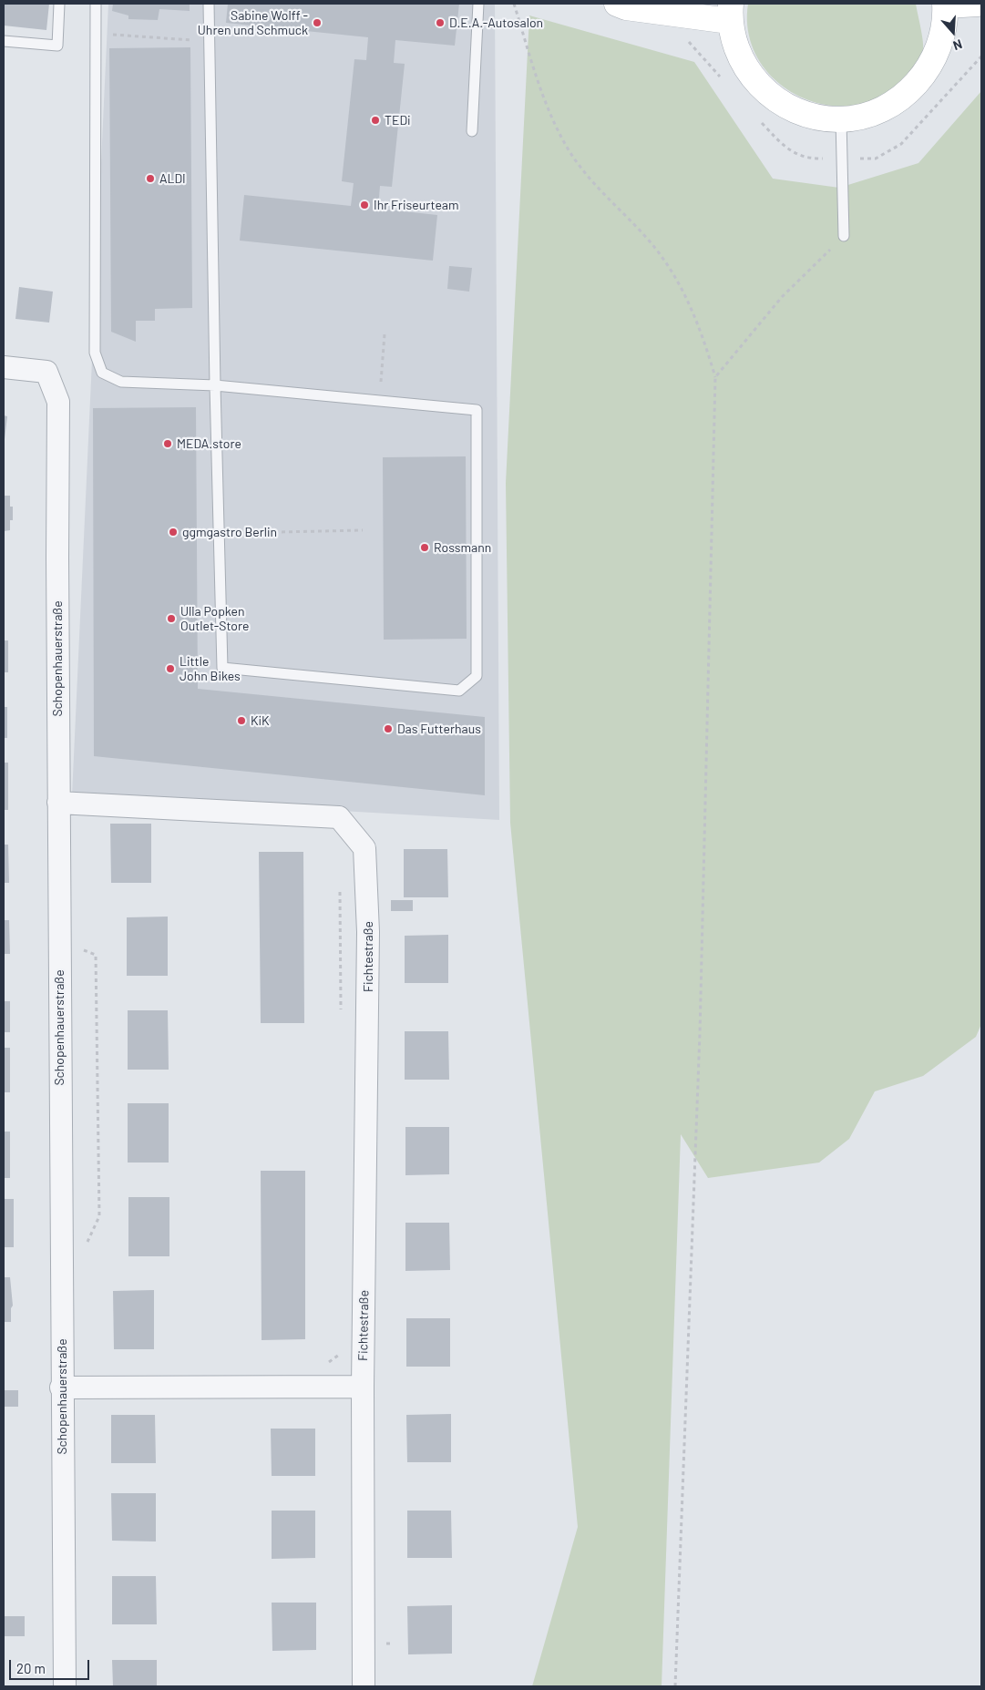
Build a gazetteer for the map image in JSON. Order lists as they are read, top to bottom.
{
  "streets": {
    "street": ["Schopenhauerstraße", "Fichtestraße"]
  },
  "crossings": [
    ["Schopenhauerstraße", "Fichtestraße"]
  ],
  "places": [
    "Sabine Wolff - Uhren und Schmuck",
    "D.E.A.-Autosalon",
    "TEDi",
    "ALDI",
    "Ihr Friseurteam",
    "MEDA.store",
    "ggmgastro Berlin",
    "Rossmann",
    "Ulla Popken Outlet-Store",
    "Little John Bikes",
    "KiK",
    "Das Futterhaus"
  ],
  "scale_bar": "20 m",
  "north": "bottom"
}
